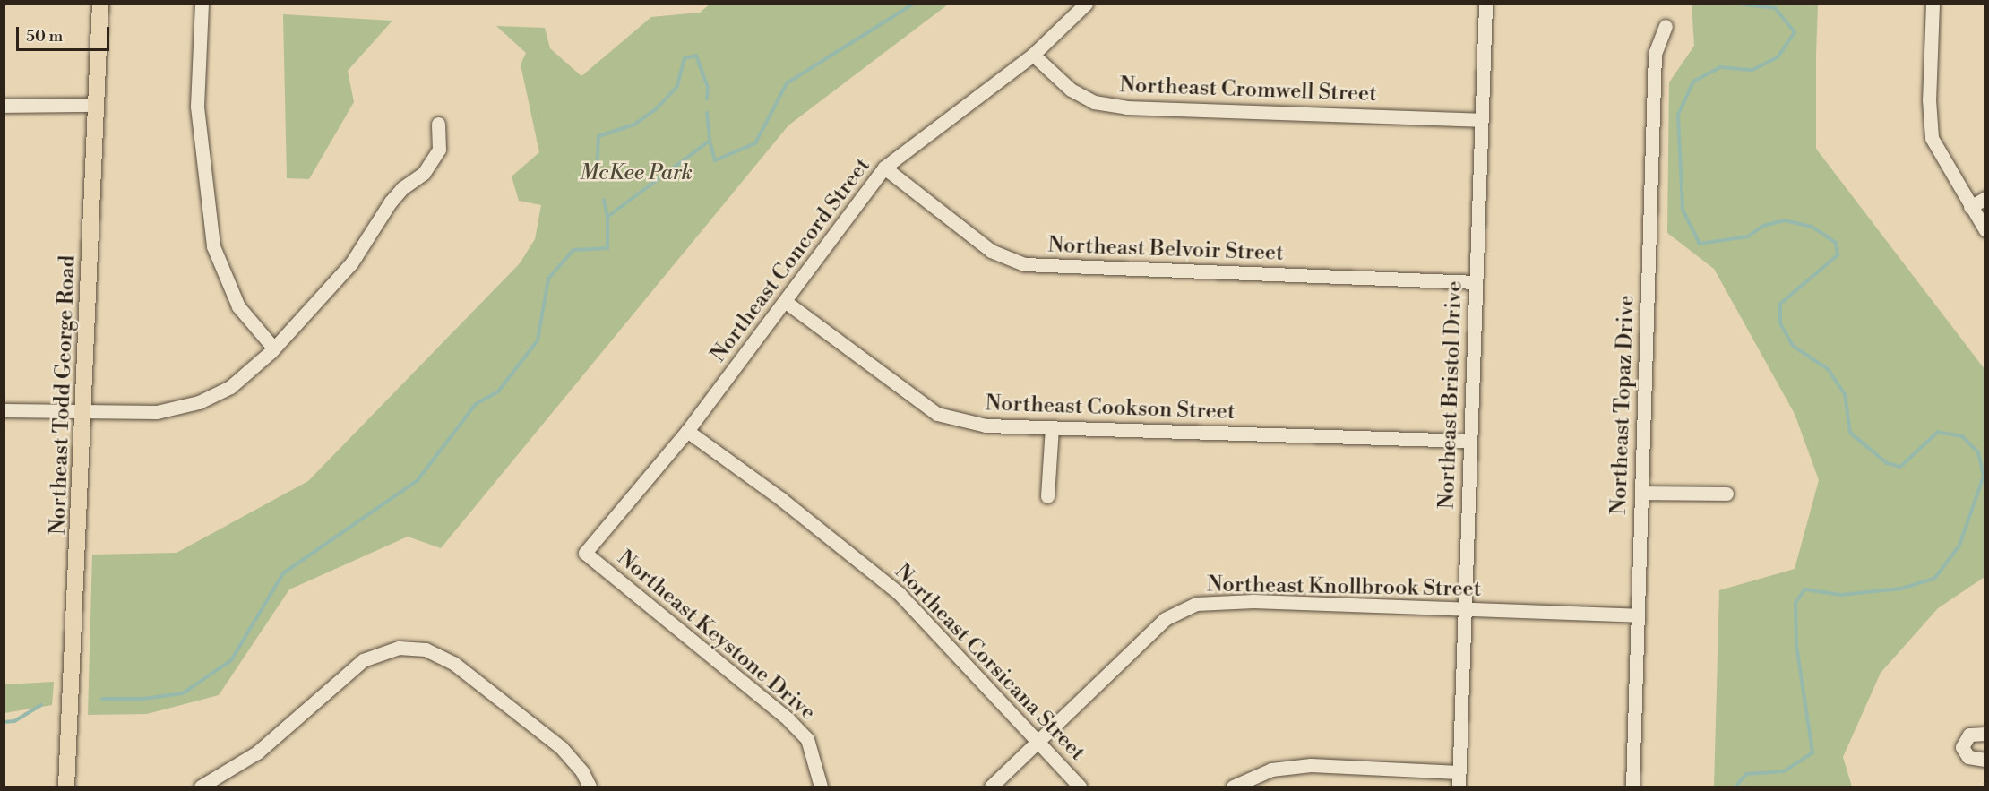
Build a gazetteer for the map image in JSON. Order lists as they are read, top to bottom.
{
  "streets": {
    "main road": ["Northeast Todd George Road"],
    "street": [
      "Northeast Cromwell Street",
      "Northeast Belvoir Street",
      "Northeast Concord Street",
      "Northeast Bristol Drive",
      "Northeast Topaz Drive",
      "Northeast Cookson Street",
      "Northeast Knollbrook Street",
      "Northeast Keystone Drive",
      "Northeast Corsicana Street"
    ]
  },
  "crossings": [
    ["Northeast Cromwell Street", "Northeast Concord Street"],
    ["Northeast Cromwell Street", "Northeast Bristol Drive"],
    ["Northeast Belvoir Street", "Northeast Concord Street"],
    ["Northeast Belvoir Street", "Northeast Bristol Drive"],
    ["Northeast Concord Street", "Northeast Cookson Street"],
    ["Northeast Concord Street", "Northeast Keystone Drive"],
    ["Northeast Concord Street", "Northeast Corsicana Street"],
    ["Northeast Bristol Drive", "Northeast Cookson Street"],
    ["Northeast Bristol Drive", "Northeast Knollbrook Street"],
    ["Northeast Topaz Drive", "Northeast Knollbrook Street"],
    ["Northeast Knollbrook Street", "Northeast Corsicana Street"]
  ],
  "parks": ["McKee Park"],
  "scale_bar": "50 m"
}
